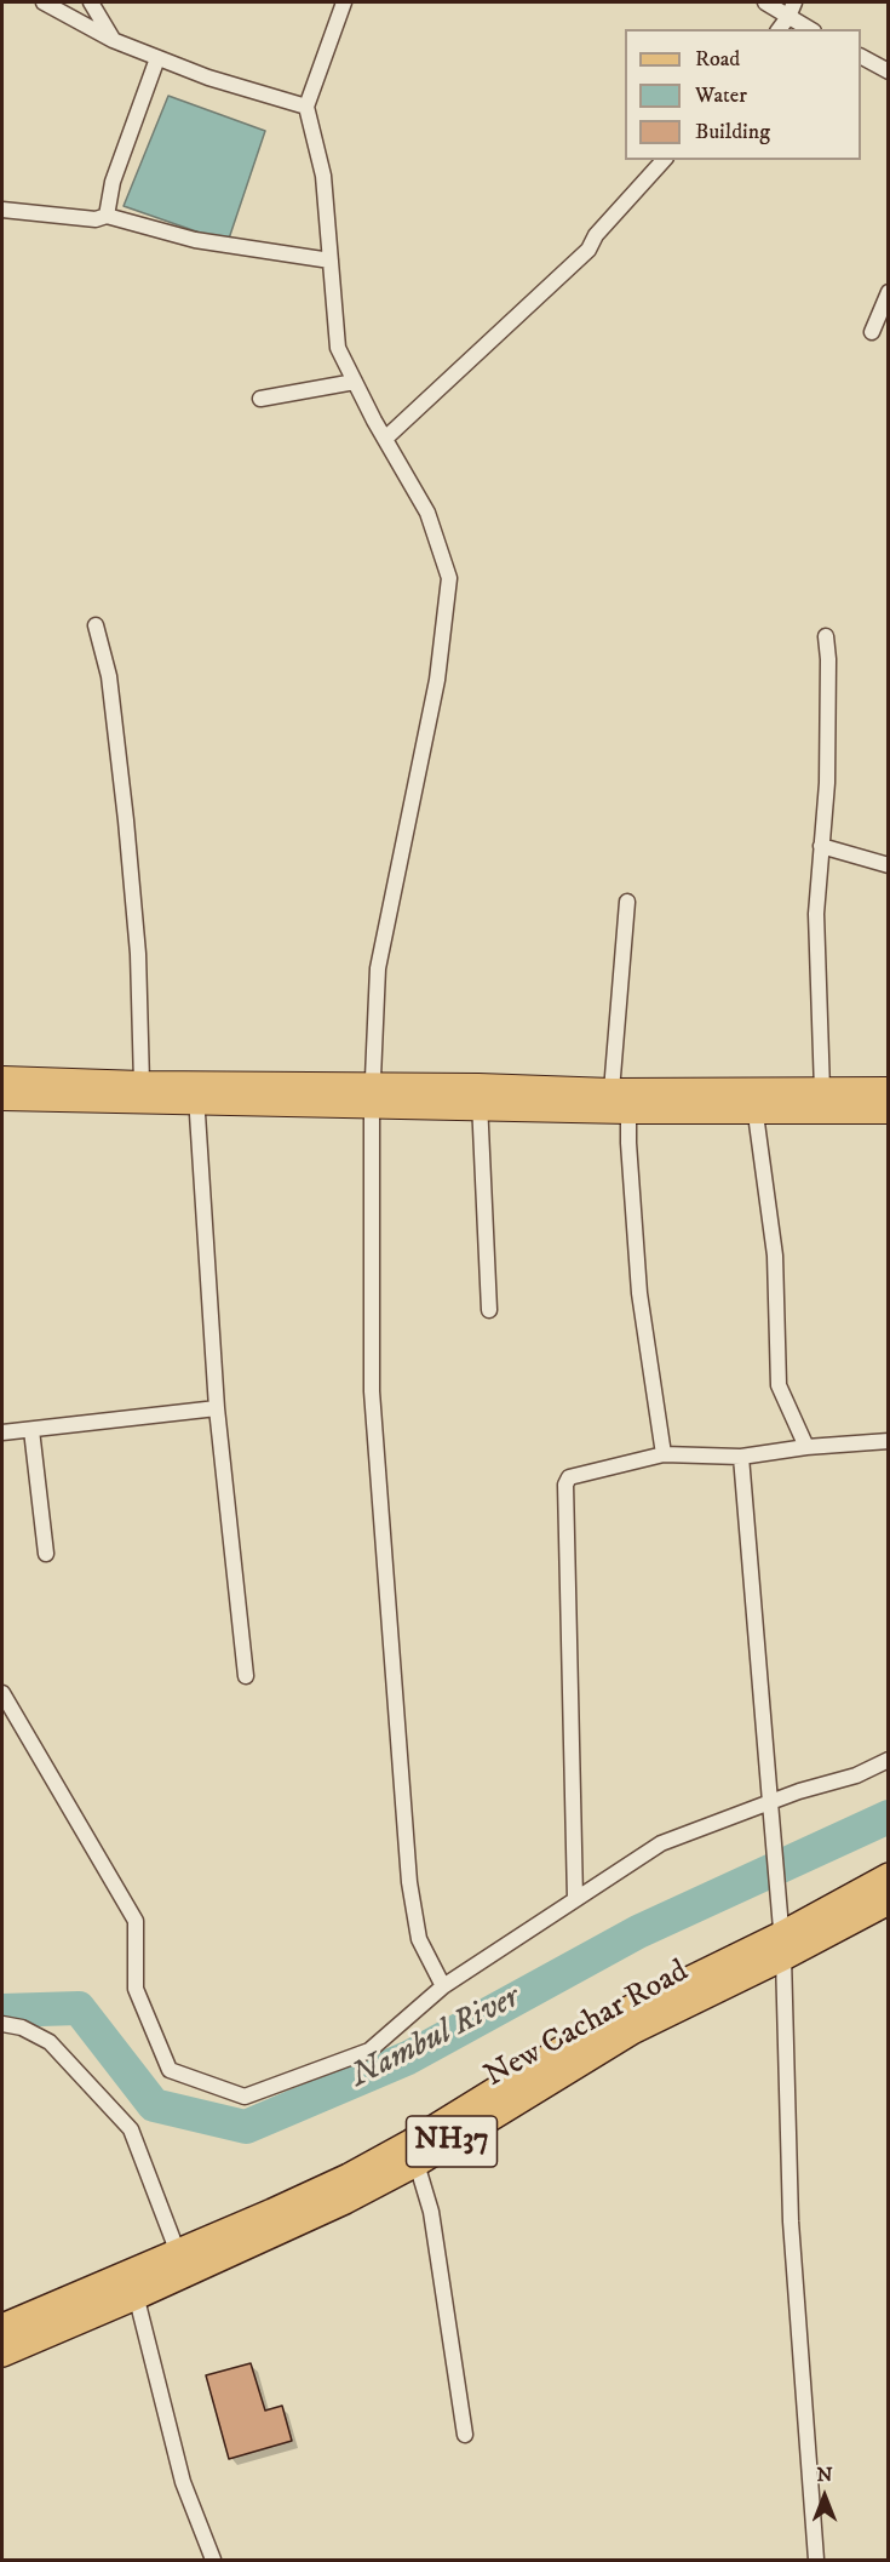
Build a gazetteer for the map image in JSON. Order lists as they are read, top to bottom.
{
  "streets": {
    "highway": ["New Cachar Road", "NH37"]
  },
  "water": ["Nambul River"],
  "legend": ["Road", "Water", "Building"],
  "north": "top"
}
